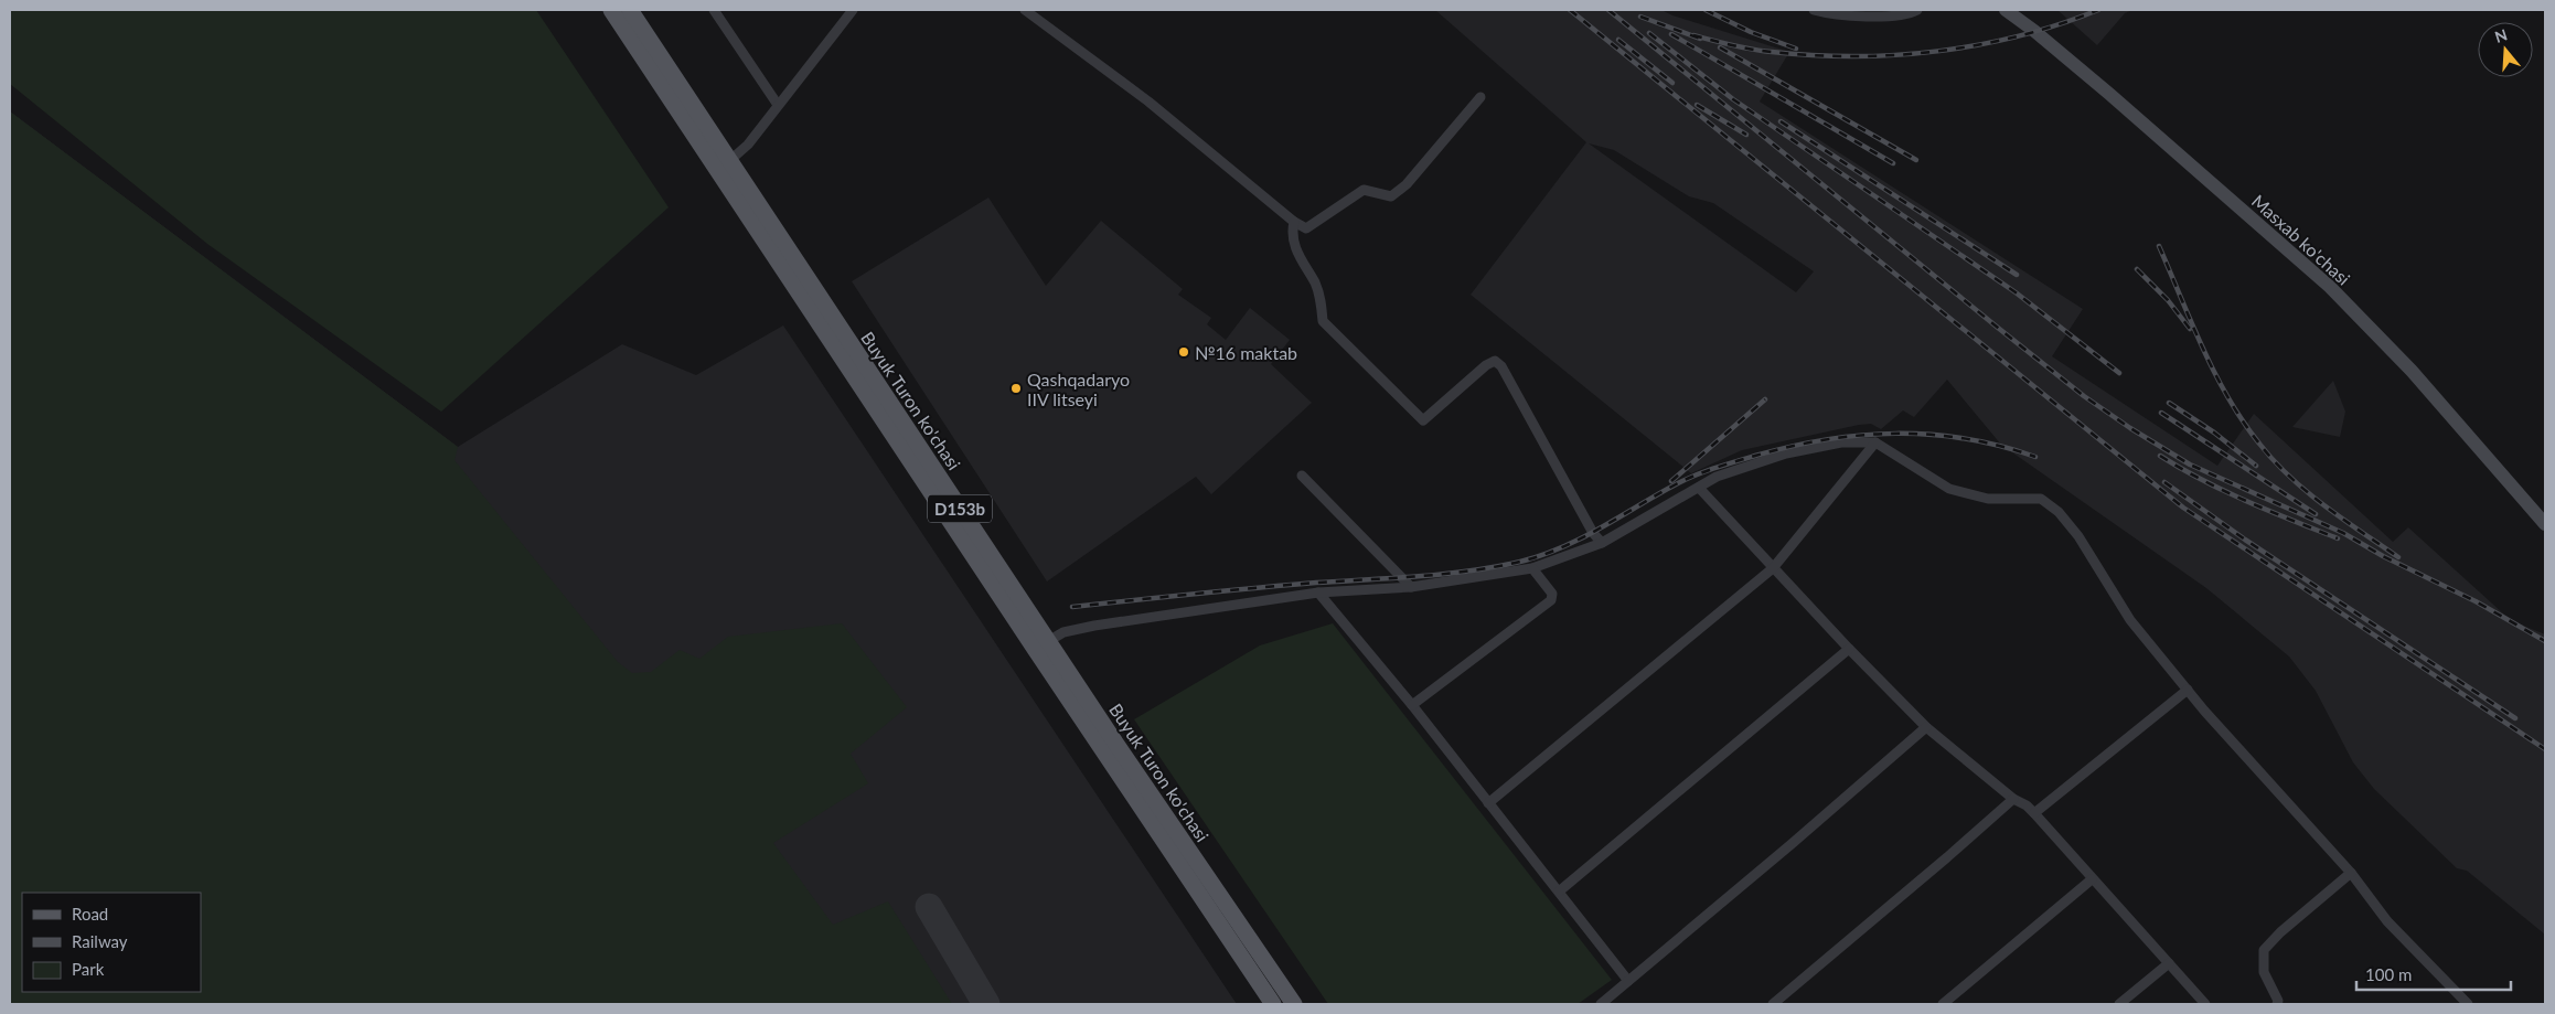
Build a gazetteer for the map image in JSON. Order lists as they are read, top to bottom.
{
  "streets": {
    "main road": ["Masxab ko'chasi", "Buyuk Turon ko'chasi", "D153b"]
  },
  "places": ["№16 maktab", "Qashqadaryo IIV litseyi"],
  "legend": ["Road", "Railway", "Park"],
  "scale_bar": "100 m",
  "north": "top"
}
